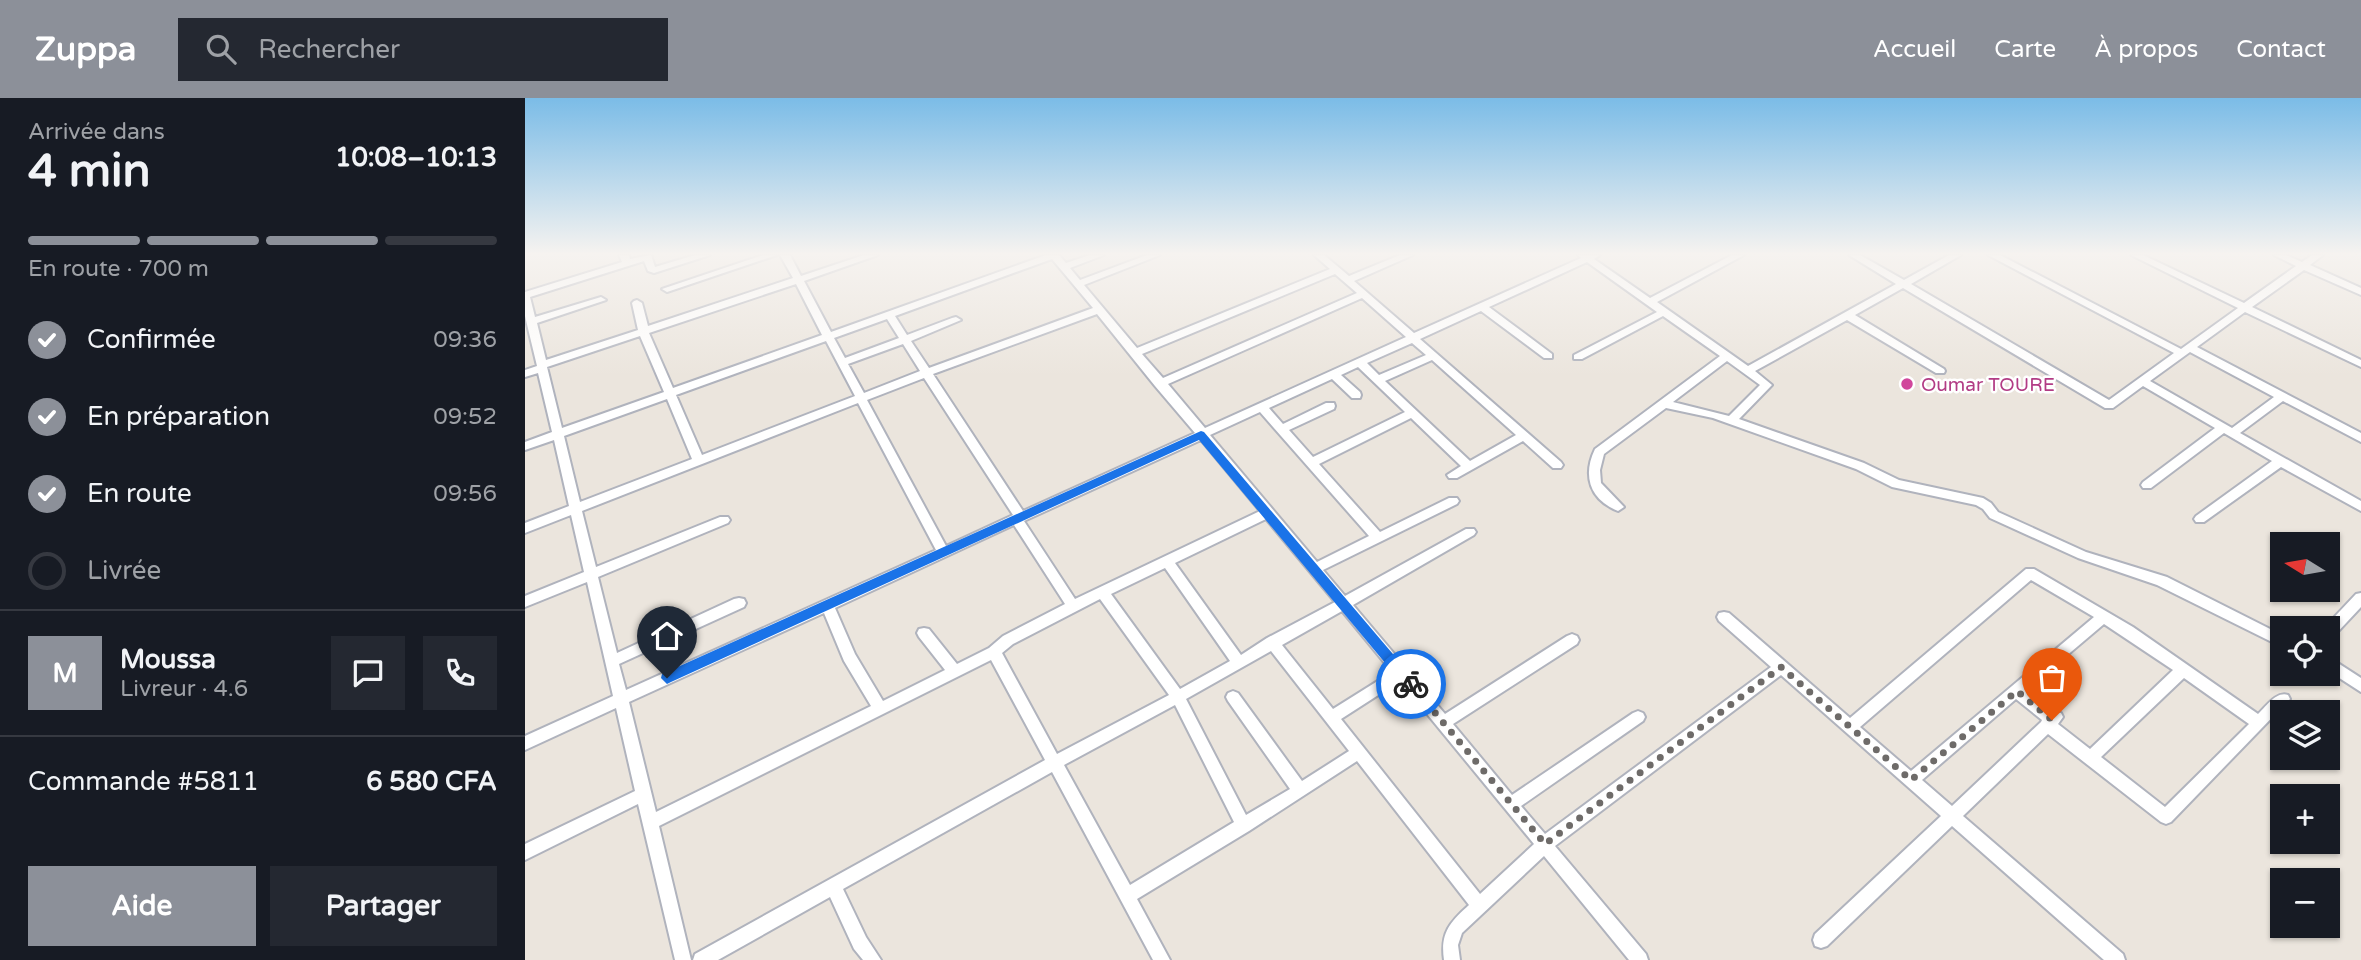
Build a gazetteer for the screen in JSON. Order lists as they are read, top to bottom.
{
  "places": ["Oumar TOURE"],
  "north": "left",
  "page": {
    "header": "Zuppa",
    "search": "Rechercher",
    "nav": [
      "Accueil",
      "Carte",
      "À propos",
      "Contact"
    ],
    "heading": ["4 min", "Arrivée dans", "10:08–10:13"],
    "panel": [
      "Moussa",
      "Livreur · 4.6",
      "Commande #5811",
      "6 580 CFA"
    ],
    "bar": "En route · 700 m",
    "list": [
      ["Confirmée", "09:36"],
      ["En préparation", "09:52"],
      ["En route", "09:56"],
      "Livrée"
    ],
    "map_buttons": ["+", "−"],
    "round": "M",
    "buttons": ["Aide", "Partager"]
  }
}
